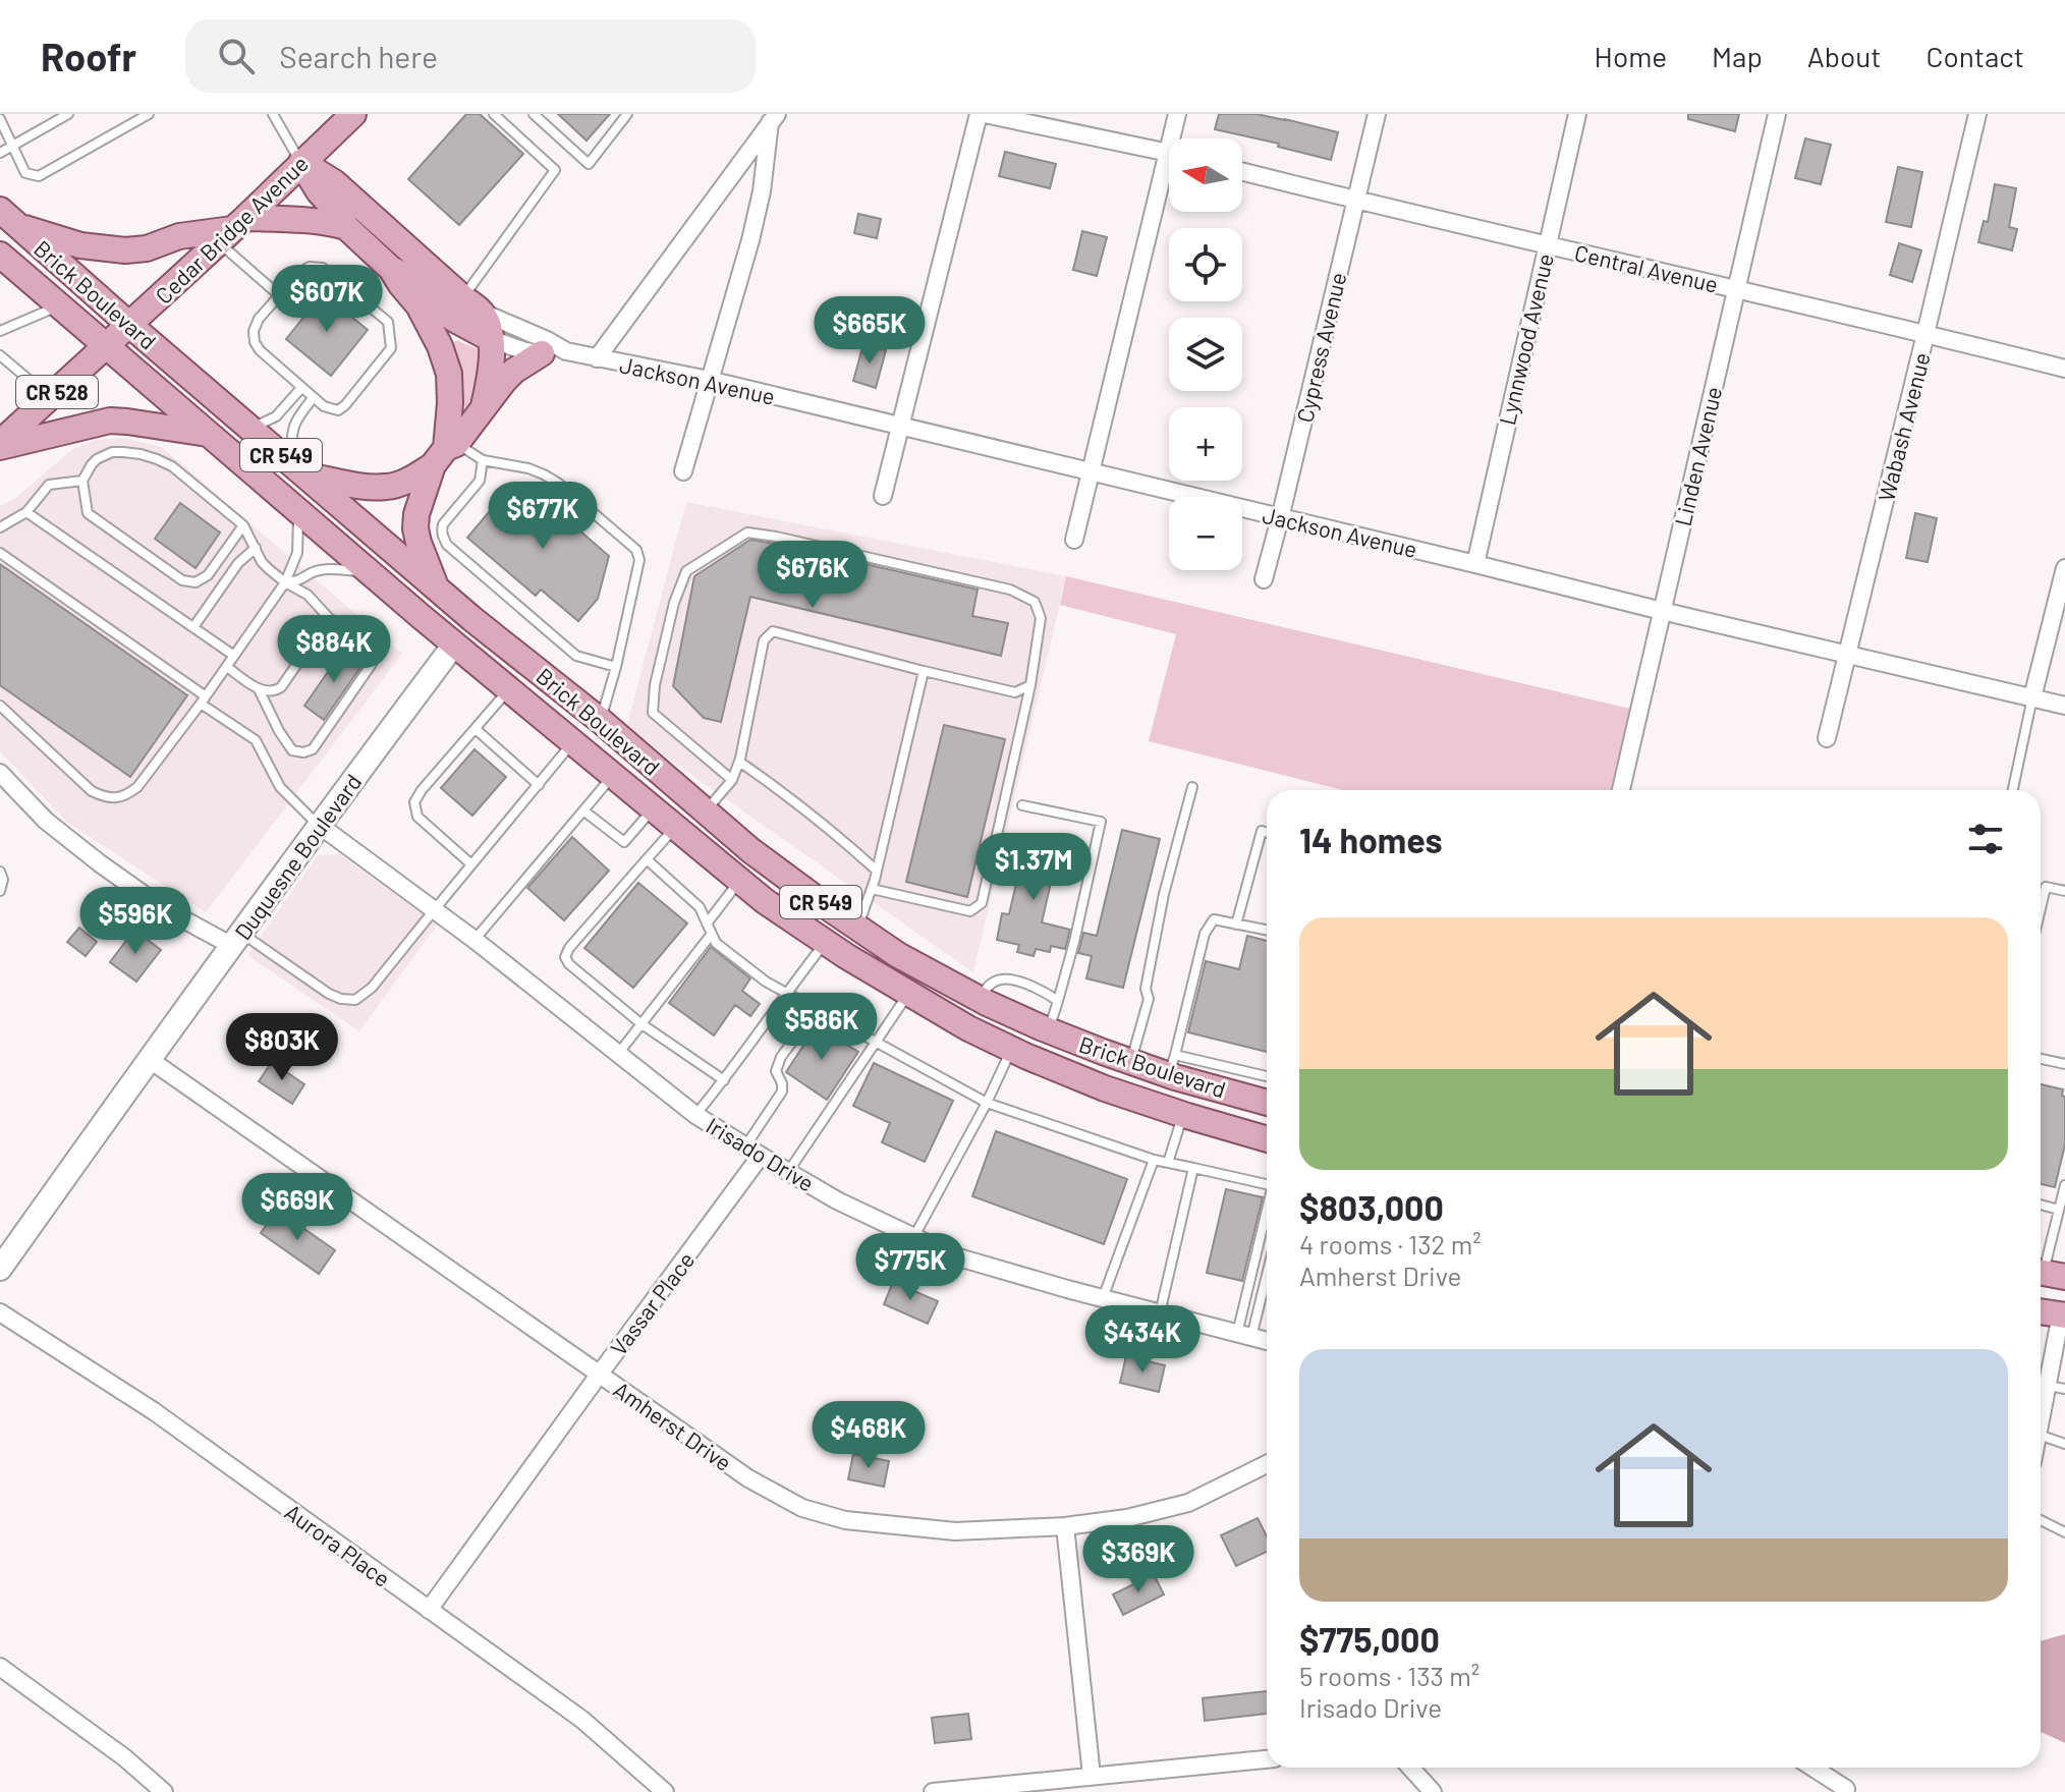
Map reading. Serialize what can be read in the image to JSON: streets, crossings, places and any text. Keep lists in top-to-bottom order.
{
  "streets": {
    "main road": [
      "Cedar Bridge Avenue",
      "Brick Boulevard",
      "Jackson Avenue",
      "CR 528",
      "CR 549"
    ],
    "street": [
      "Central Avenue",
      "Lynnwood Avenue",
      "Cypress Avenue",
      "Wabash Avenue",
      "Linden Avenue",
      "Duquesne Boulevard",
      "Irisado Drive",
      "Vassar Place",
      "Amherst Drive",
      "Aurora Place"
    ]
  },
  "crossings": [
    ["Cedar Bridge Avenue", "Brick Boulevard"],
    ["Cedar Bridge Avenue", "Jackson Avenue"],
    ["Central Avenue", "Lynnwood Avenue"],
    ["Central Avenue", "Cypress Avenue"],
    ["Central Avenue", "Wabash Avenue"],
    ["Central Avenue", "Linden Avenue"],
    ["Brick Boulevard", "Duquesne Boulevard"],
    ["Lynnwood Avenue", "Jackson Avenue"],
    ["Cypress Avenue", "Jackson Avenue"],
    ["Jackson Avenue", "Wabash Avenue"],
    ["Jackson Avenue", "Linden Avenue"],
    ["Duquesne Boulevard", "Irisado Drive"],
    ["Duquesne Boulevard", "Amherst Drive"],
    ["Irisado Drive", "Vassar Place"],
    ["Vassar Place", "Amherst Drive"],
    ["Vassar Place", "Aurora Place"]
  ],
  "north": "left",
  "page": {
    "header": "Roofr",
    "search": "Search here",
    "nav": [
      "Home",
      "Map",
      "About",
      "Contact"
    ],
    "map_buttons": ["+", "−"],
    "price": [
      "$607K",
      "$665K",
      "$677K",
      "$676K",
      "$884K",
      "$1.37M",
      "$596K",
      "$586K",
      "$803K",
      "$669K",
      "$775K",
      "$434K",
      "$468K",
      "$369K"
    ],
    "heading": "14 homes",
    "list": [
      {
        "name": "$803,000",
        "note": "4 rooms · 132 m² · Amherst Drive"
      },
      {
        "name": "$775,000",
        "note": "5 rooms · 133 m² · Irisado Drive"
      }
    ]
  }
}
